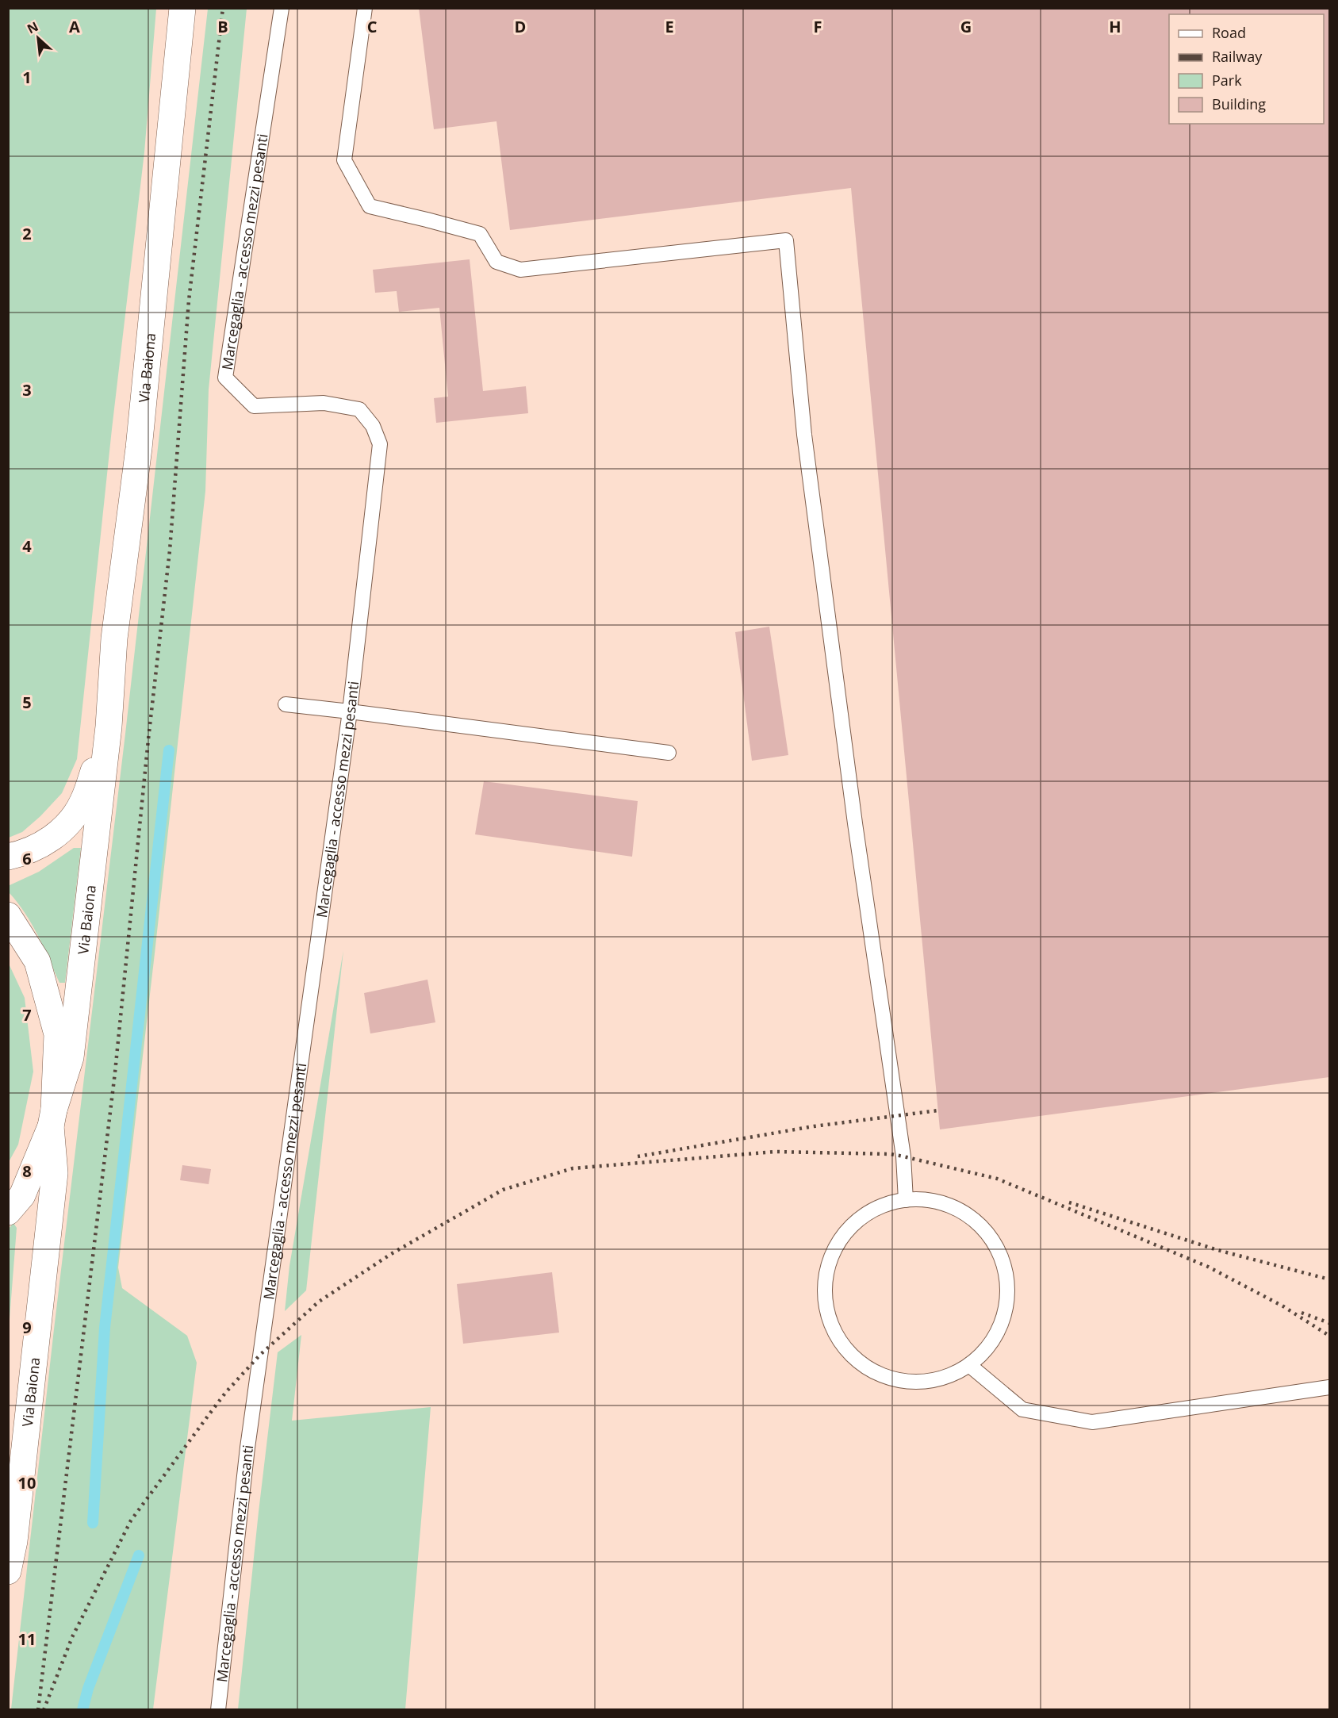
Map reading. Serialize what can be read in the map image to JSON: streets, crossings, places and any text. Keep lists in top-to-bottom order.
{
  "streets": {
    "main road": ["Via Baiona"],
    "lane": ["Marcegaglia - accesso mezzi pesanti"]
  },
  "legend": [
    "Road",
    "Railway",
    "Park",
    "Building"
  ],
  "north": "top left",
  "grid": {
    "columns": [
      "A",
      "B",
      "C",
      "D",
      "E",
      "F",
      "G",
      "H"
    ],
    "rows": [
      "1",
      "2",
      "3",
      "4",
      "5",
      "6",
      "7",
      "8",
      "9",
      "10",
      "11"
    ]
  }
}
